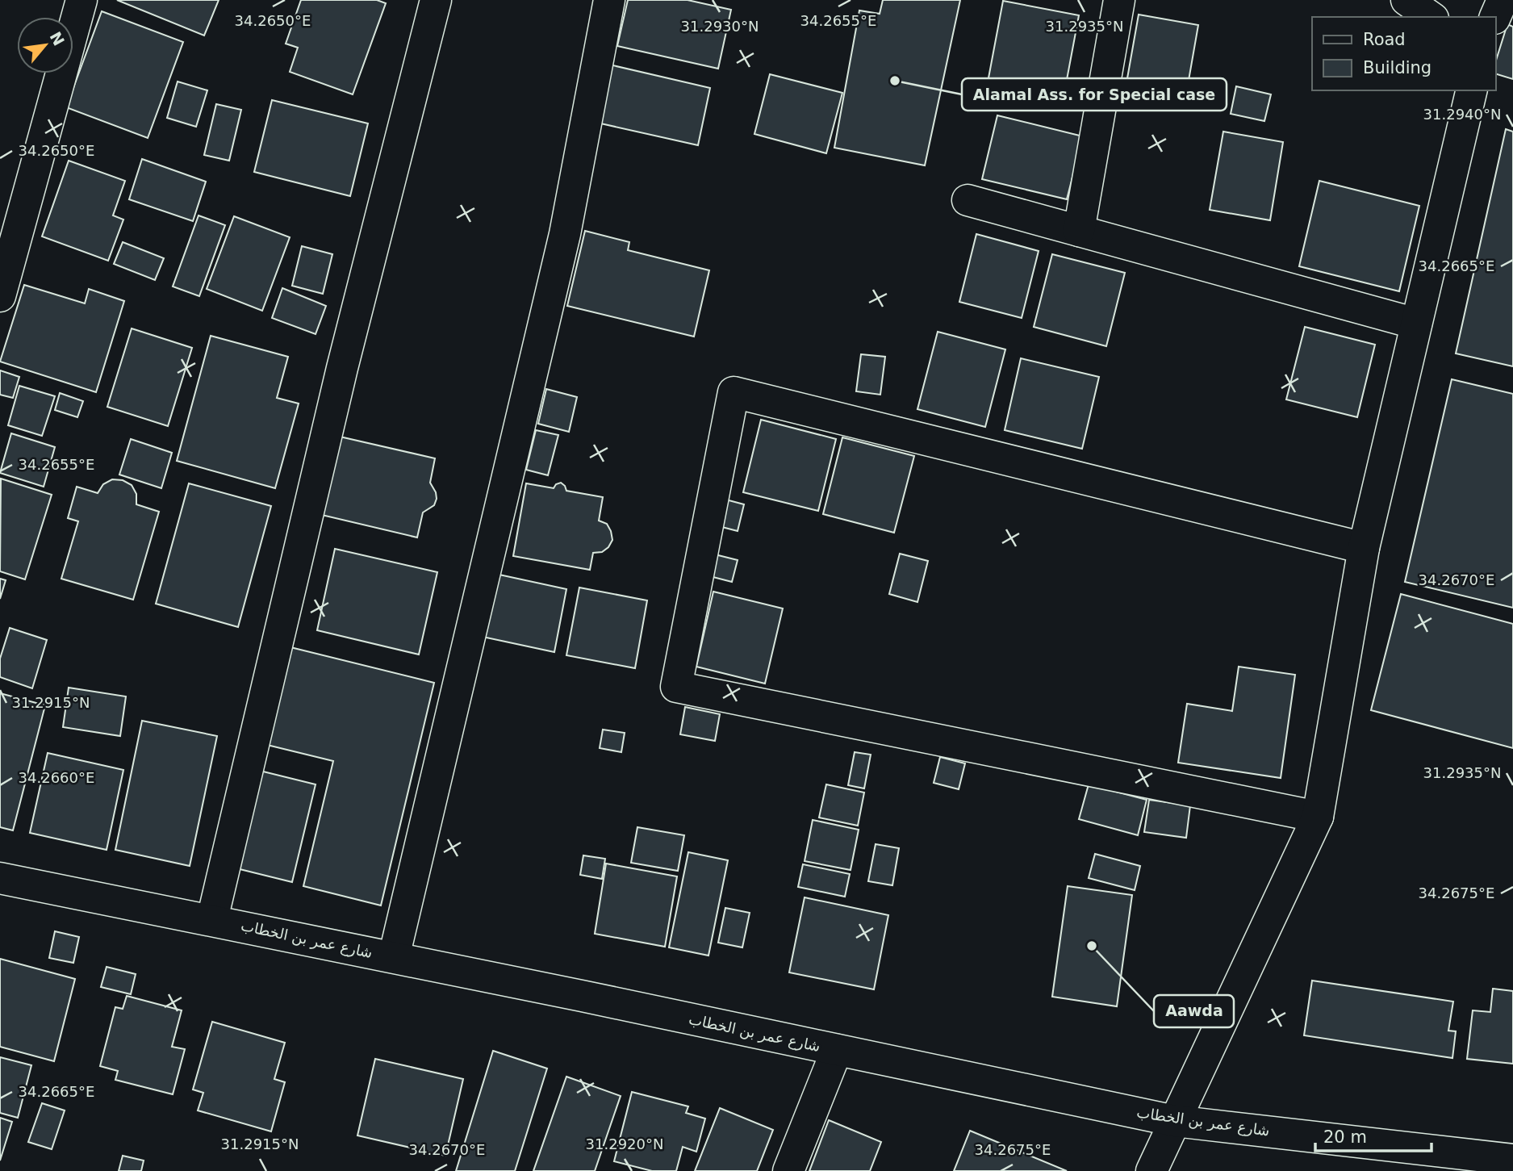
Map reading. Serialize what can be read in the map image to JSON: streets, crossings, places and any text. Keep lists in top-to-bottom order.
{
  "streets": {
    "street": ["شارع عمر بن الخطاب"]
  },
  "places": ["Alamal Ass. for Special case", "Aawda"],
  "legend": ["Road", "Building"],
  "scale_bar": "20 m",
  "north": "top right",
  "coordinates": [
    "34.2650°E",
    "34.2655°E",
    "31.2930°N",
    "31.2935°N",
    "31.2940°N",
    "34.2665°E",
    "34.2670°E",
    "31.2915°N",
    "34.2660°E",
    "34.2675°E",
    "31.2920°N"
  ]
}
